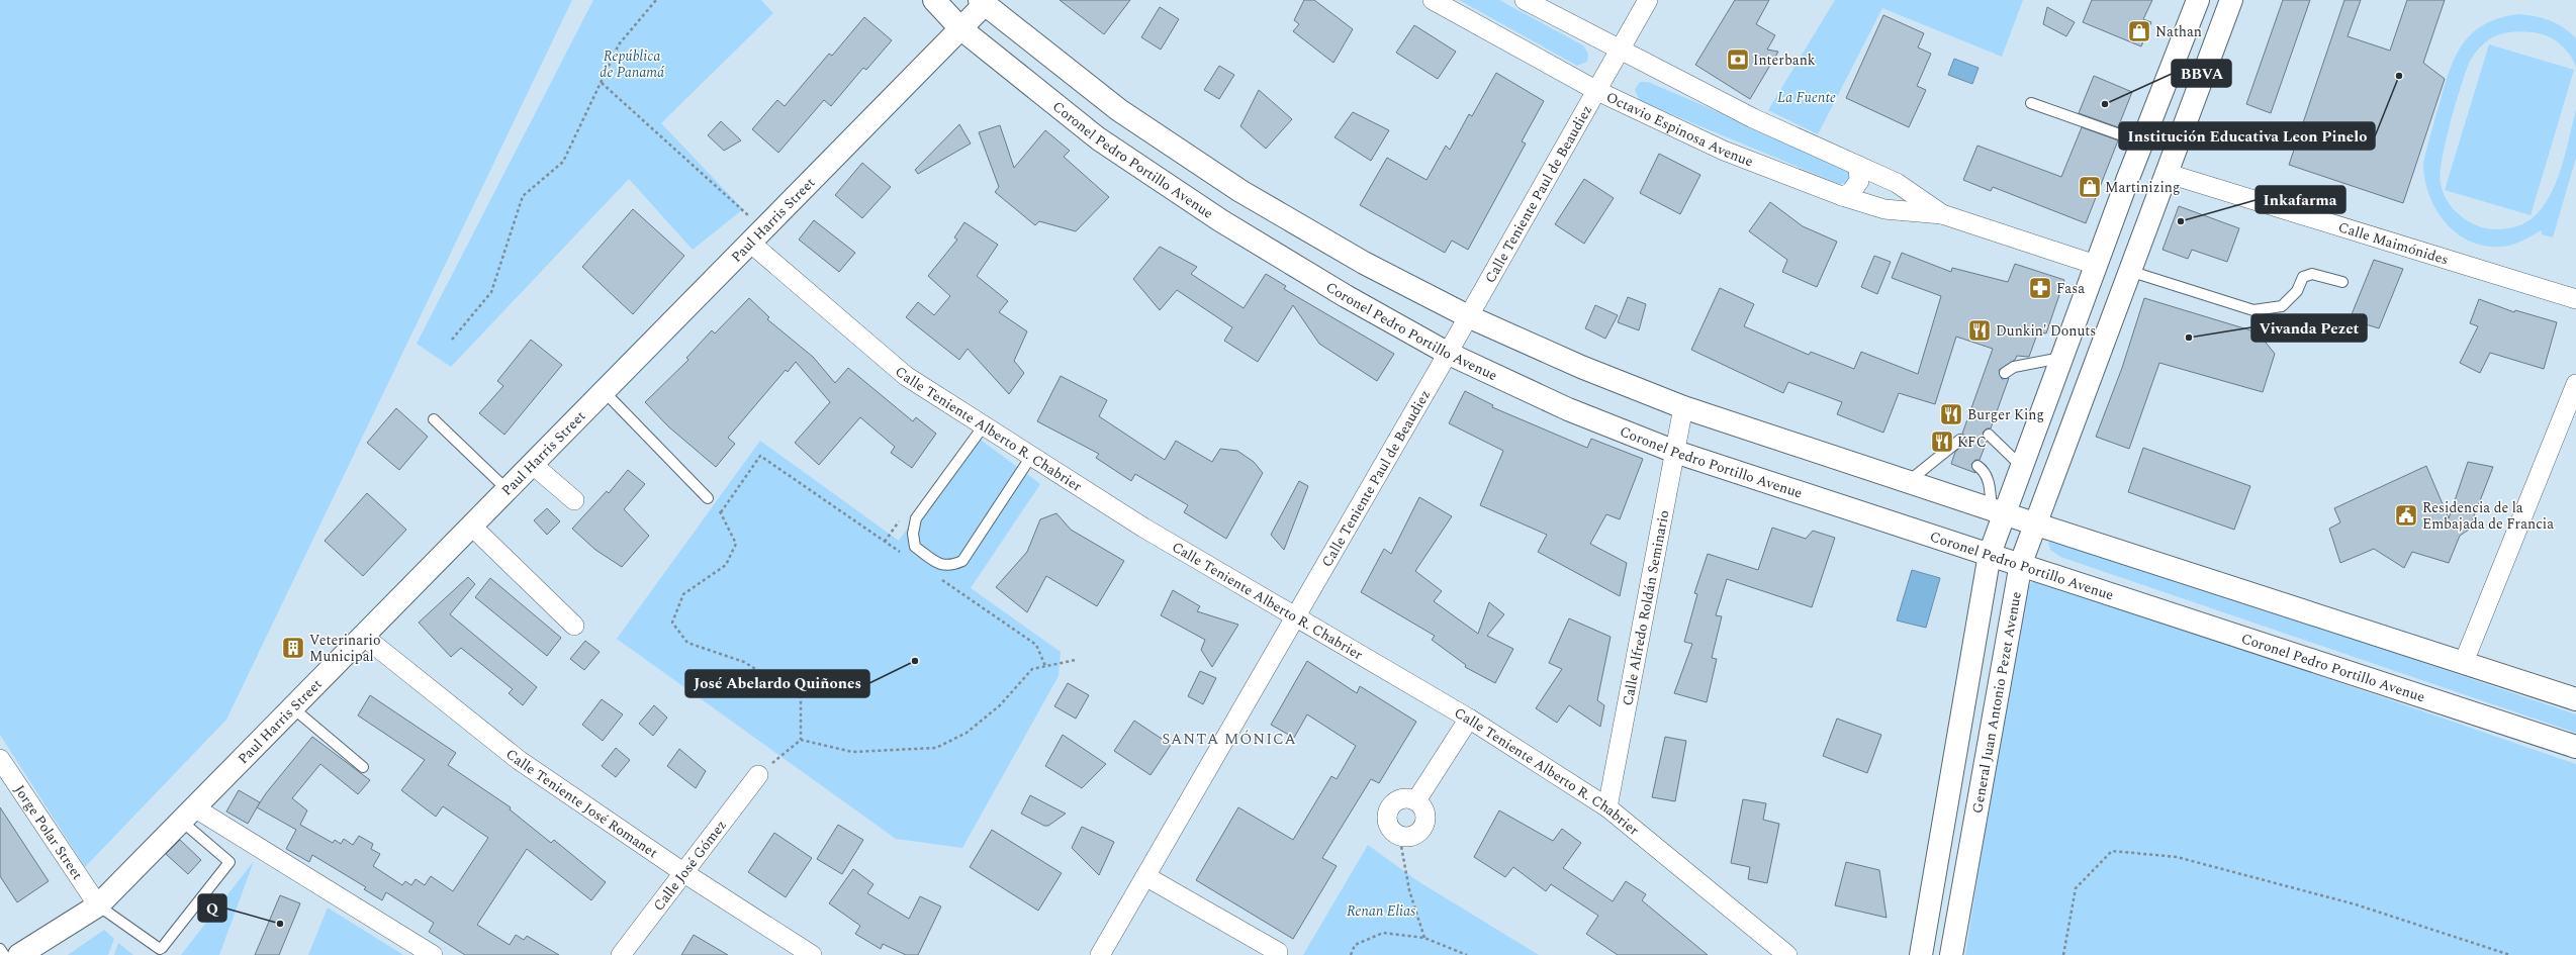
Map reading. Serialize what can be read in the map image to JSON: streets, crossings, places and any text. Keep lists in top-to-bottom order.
{
  "streets": {
    "main road": ["Coronel Pedro Portillo Avenue", "Paul Harris Street", "General Juan Antonio Pezet Avenue"],
    "street": [
      "Octavio Espinosa Avenue",
      "Calle Teniente Paul de Beaudiez",
      "Calle Maimónides",
      "Calle Teniente Alberto R. Chabrier",
      "Calle Alfredo Roldán Seminario",
      "Calle Teniente José Romanet",
      "Jorge Polar Street",
      "Calle José Gómez"
    ]
  },
  "crossings": [
    ["Octavio Espinosa Avenue", "Calle Teniente Paul de Beaudiez"],
    ["Coronel Pedro Portillo Avenue", "Calle Teniente Paul de Beaudiez"],
    ["Coronel Pedro Portillo Avenue", "Paul Harris Street"],
    ["Coronel Pedro Portillo Avenue", "Calle Alfredo Roldán Seminario"],
    ["Coronel Pedro Portillo Avenue", "General Juan Antonio Pezet Avenue"],
    ["Calle Teniente Paul de Beaudiez", "Calle Teniente Alberto R. Chabrier"],
    ["Paul Harris Street", "Calle Teniente Alberto R. Chabrier"],
    ["Paul Harris Street", "Calle Teniente José Romanet"],
    ["Paul Harris Street", "Jorge Polar Street"],
    ["Calle Maimónides", "General Juan Antonio Pezet Avenue"],
    ["Calle Teniente Alberto R. Chabrier", "Calle Alfredo Roldán Seminario"],
    ["Calle Teniente José Romanet", "Calle José Gómez"]
  ],
  "districts": ["SANTA MÓNICA"],
  "parks": ["República de Panamá", "La Fuente", "Renan Elias"],
  "places": {
    "shop": ["Nathan", "Martinizing"],
    "bank": ["Interbank"],
    "other": [
      "Institución Educativa Leon Pinelo",
      "BBVA",
      "Inkafarma",
      "Vivanda Pezet",
      "José Abelardo Quiñones",
      "Q"
    ],
    "pharmacy": ["Fasa"],
    "restaurant": ["Dunkin' Donuts", "Burger King", "KFC"],
    "public building": ["Residencia de la Embajada de Francia"],
    "building": ["Veterinario Municipal"]
  }
}
